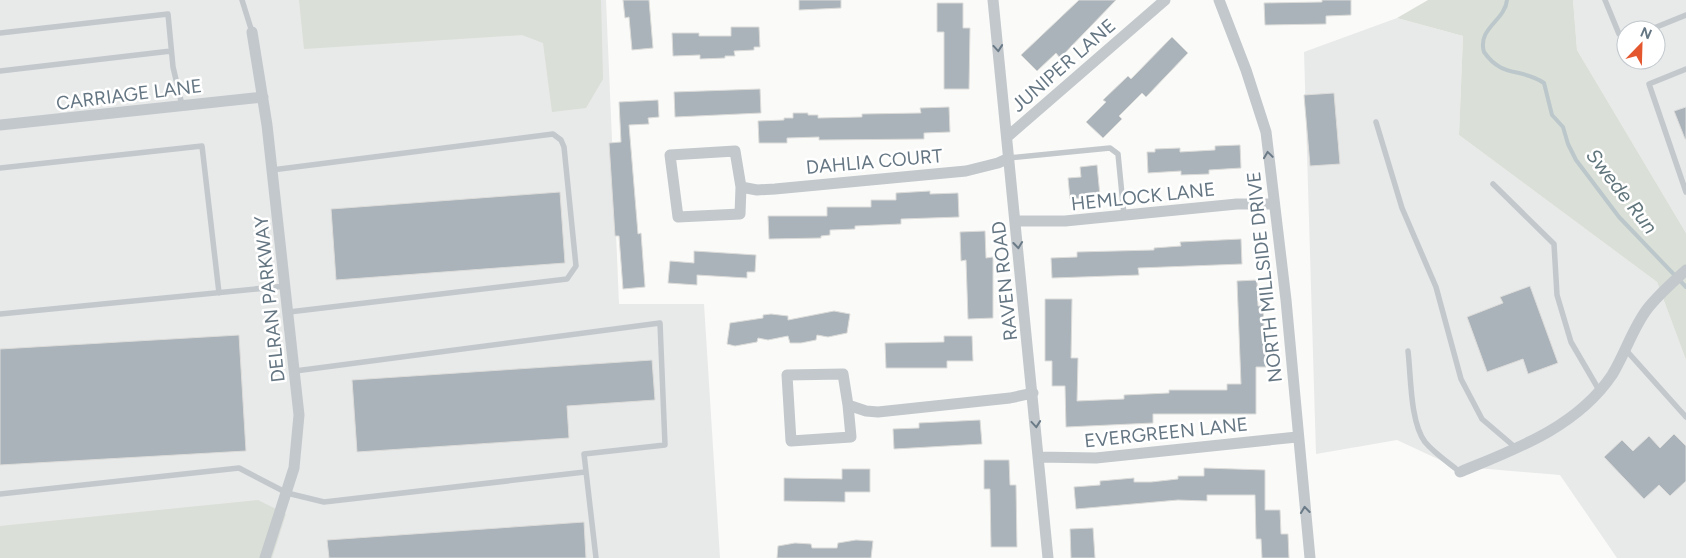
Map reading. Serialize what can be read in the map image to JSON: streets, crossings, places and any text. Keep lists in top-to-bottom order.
{
  "streets": {
    "street": [
      "JUNIPER LANE",
      "CARRIAGE LANE",
      "DAHLIA COURT",
      "HEMLOCK LANE",
      "NORTH MILLSIDE DRIVE",
      "RAVEN ROAD",
      "DELRAN PARKWAY",
      "EVERGREEN LANE"
    ]
  },
  "crossings": [
    ["JUNIPER LANE", "RAVEN ROAD"],
    ["CARRIAGE LANE", "DELRAN PARKWAY"],
    ["DAHLIA COURT", "RAVEN ROAD"],
    ["HEMLOCK LANE", "NORTH MILLSIDE DRIVE"],
    ["HEMLOCK LANE", "RAVEN ROAD"],
    ["NORTH MILLSIDE DRIVE", "EVERGREEN LANE"],
    ["RAVEN ROAD", "EVERGREEN LANE"]
  ],
  "one_way": ["NORTH MILLSIDE DRIVE", "RAVEN ROAD"],
  "water": ["Swede Run"],
  "north": "top right"
}
